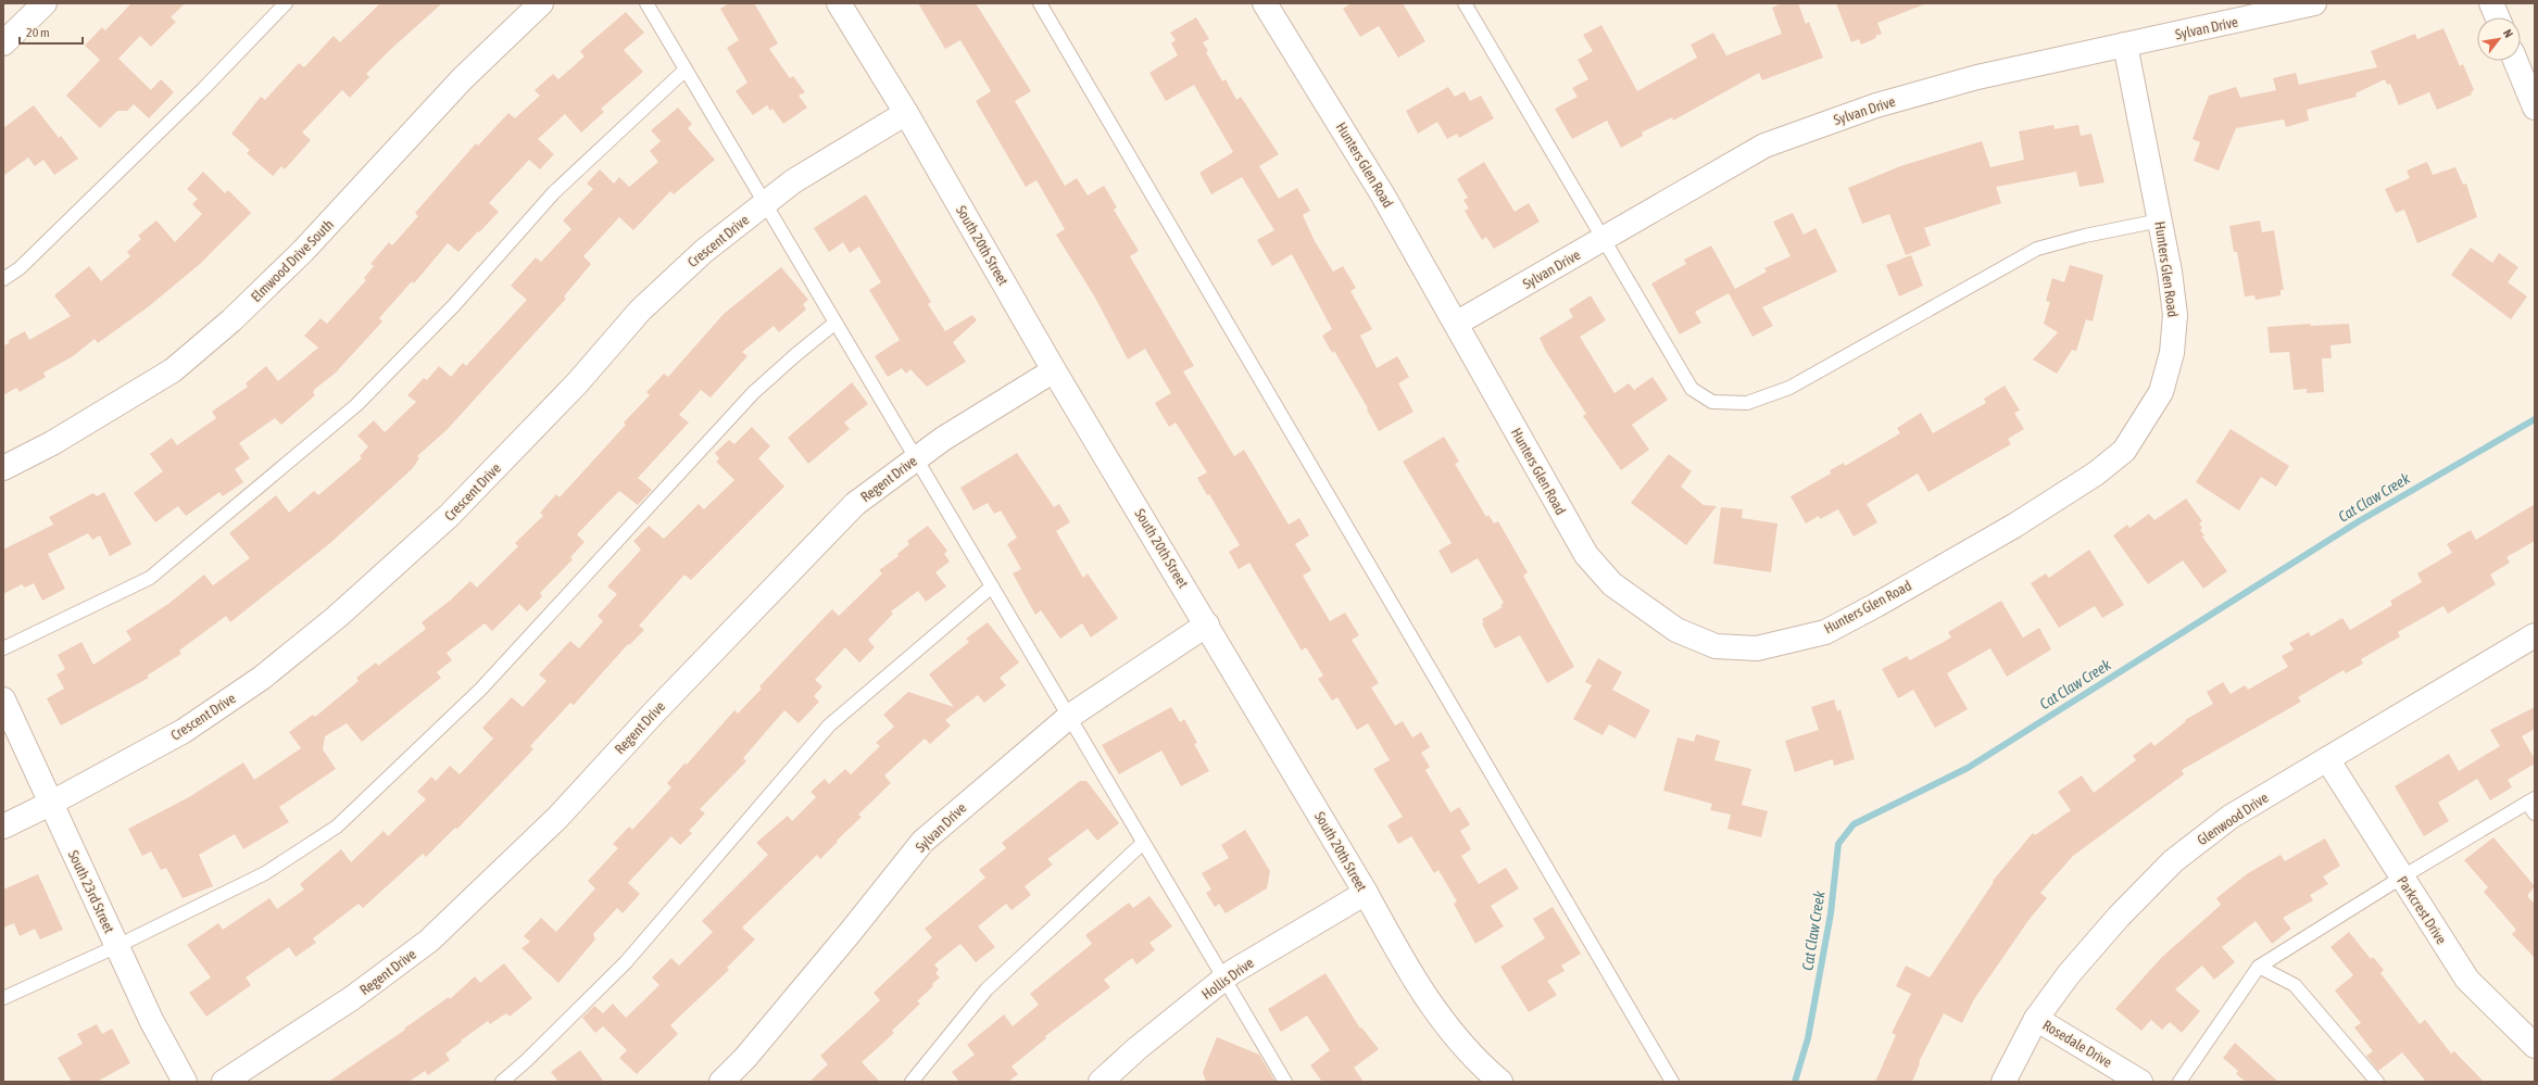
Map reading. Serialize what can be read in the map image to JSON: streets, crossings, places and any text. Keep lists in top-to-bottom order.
{
  "streets": {
    "street": [
      "Sylvan Drive",
      "Hunters Glen Road",
      "Crescent Drive",
      "South 20th Street",
      "Elmwood Drive South",
      "Regent Drive",
      "Glenwood Drive",
      "South 23rd Street",
      "Parkcrest Drive",
      "Hollis Drive",
      "Rosedale Drive"
    ]
  },
  "crossings": [
    ["Sylvan Drive", "Hunters Glen Road"],
    ["Sylvan Drive", "South 20th Street"],
    ["Crescent Drive", "South 20th Street"],
    ["Crescent Drive", "South 23rd Street"],
    ["South 20th Street", "Regent Drive"],
    ["South 20th Street", "Hollis Drive"],
    ["Glenwood Drive", "Parkcrest Drive"],
    ["Glenwood Drive", "Rosedale Drive"]
  ],
  "water": ["Cat Claw Creek"],
  "scale_bar": "20 m",
  "north": "top right"
}
